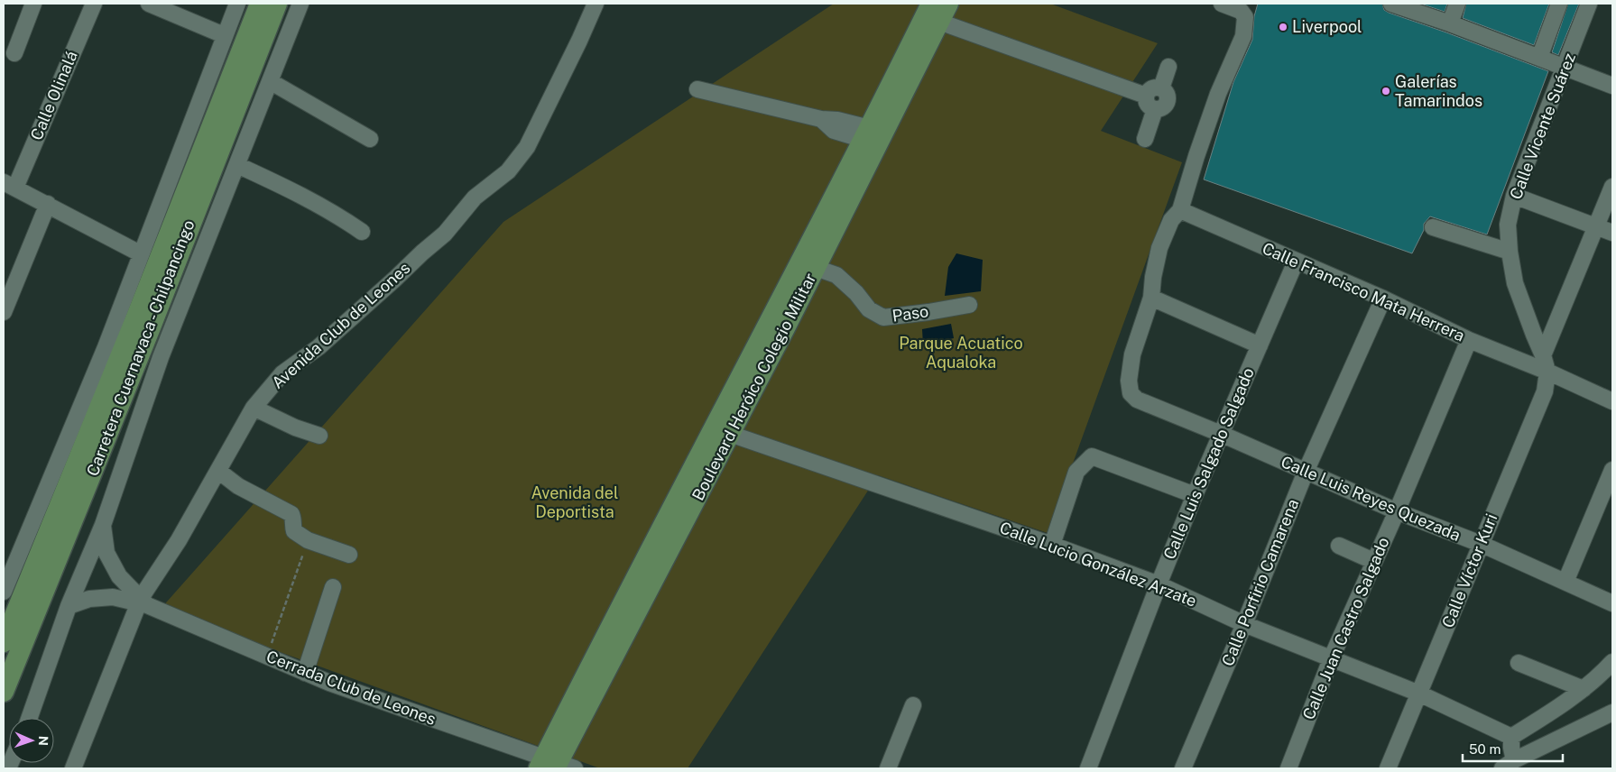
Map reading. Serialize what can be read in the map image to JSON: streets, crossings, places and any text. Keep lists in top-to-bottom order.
{
  "streets": {
    "main road": ["Carretera Cuernavaca - Chilpancingo", "Boulevard Heróico Colegio Militar"],
    "street": [
      "Calle Olinalá",
      "Calle Vicente Suárez",
      "Calle Francisco Mata Herrera",
      "Paso",
      "Avenida Club de Leones",
      "Calle Luis Salgado Salgado",
      "Calle Luis Reyes Quezada",
      "Calle Lucio González Arzate",
      "Calle Víctor Kuri",
      "Calle Porfirio Camarena",
      "Calle Juan Castro Salgado",
      "Cerrada Club de Leones"
    ]
  },
  "crossings": [
    ["Calle Vicente Suárez", "Calle Francisco Mata Herrera"],
    ["Calle Vicente Suárez", "Calle Víctor Kuri"],
    ["Calle Francisco Mata Herrera", "Calle Luis Salgado Salgado"],
    ["Calle Francisco Mata Herrera", "Calle Víctor Kuri"],
    ["Calle Francisco Mata Herrera", "Calle Porfirio Camarena"],
    ["Calle Francisco Mata Herrera", "Calle Juan Castro Salgado"],
    ["Paso", "Boulevard Heróico Colegio Militar"],
    ["Avenida Club de Leones", "Cerrada Club de Leones"],
    ["Boulevard Heróico Colegio Militar", "Calle Lucio González Arzate"],
    ["Boulevard Heróico Colegio Militar", "Cerrada Club de Leones"],
    ["Calle Luis Salgado Salgado", "Calle Luis Reyes Quezada"],
    ["Calle Luis Salgado Salgado", "Calle Lucio González Arzate"],
    ["Calle Luis Reyes Quezada", "Calle Víctor Kuri"],
    ["Calle Luis Reyes Quezada", "Calle Porfirio Camarena"],
    ["Calle Luis Reyes Quezada", "Calle Juan Castro Salgado"],
    ["Calle Lucio González Arzate", "Calle Víctor Kuri"],
    ["Calle Lucio González Arzate", "Calle Porfirio Camarena"],
    ["Calle Lucio González Arzate", "Calle Juan Castro Salgado"]
  ],
  "parks": ["Parque Acuatico Aqualoka", "Avenida del Deportista"],
  "places": ["Liverpool", "Galerías Tamarindos"],
  "scale_bar": "50 m",
  "north": "right"
}
